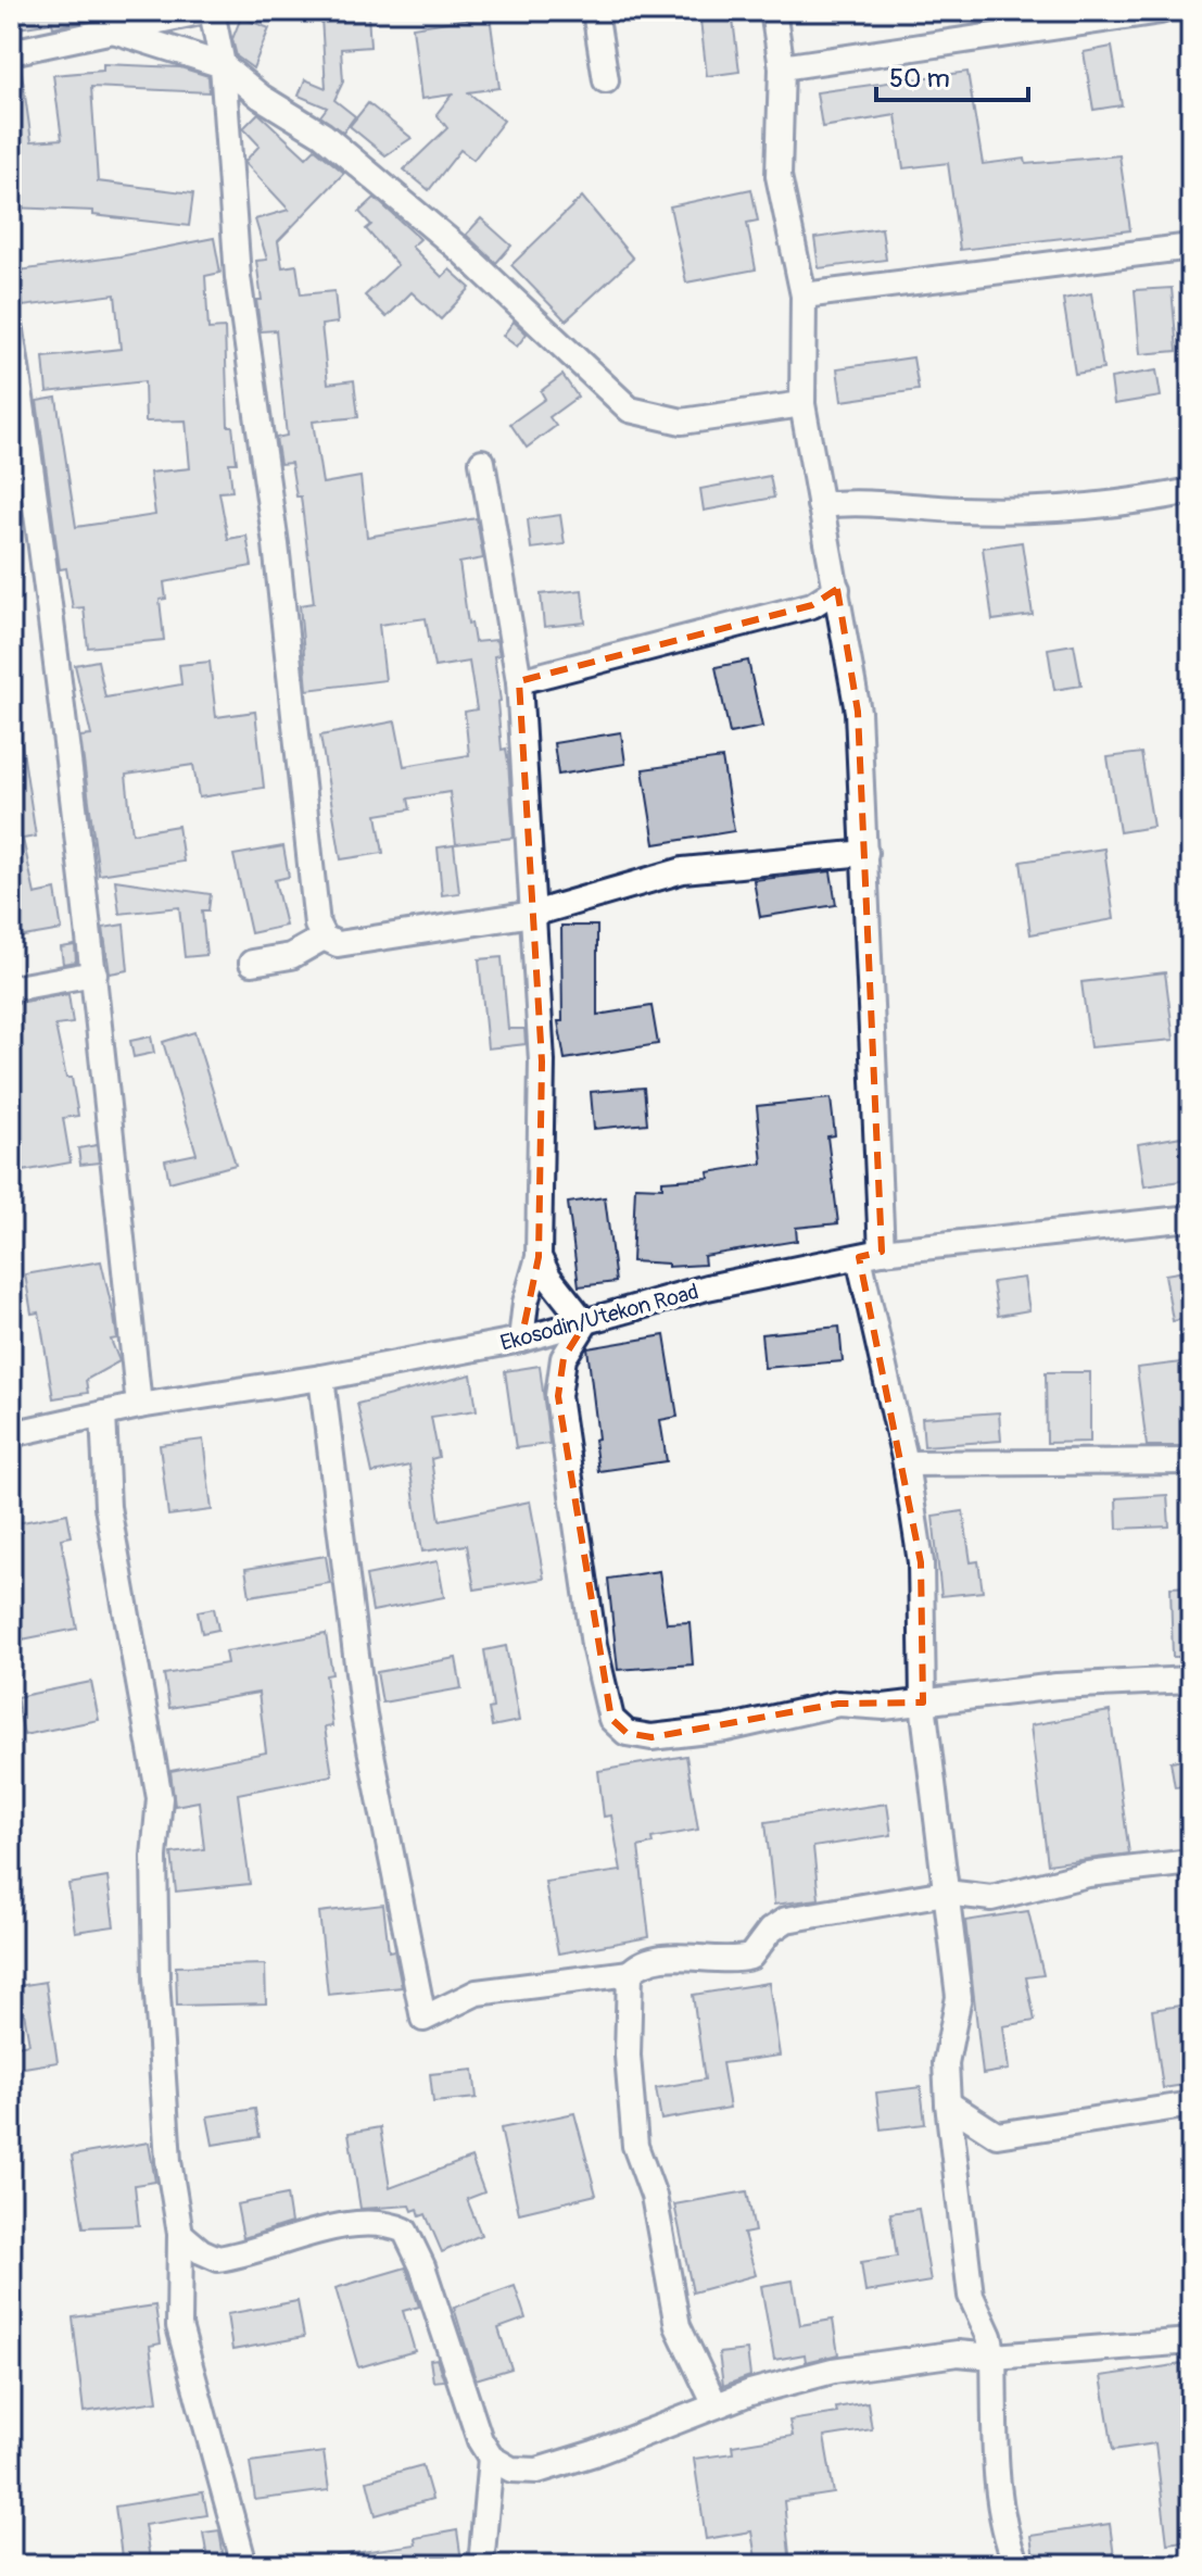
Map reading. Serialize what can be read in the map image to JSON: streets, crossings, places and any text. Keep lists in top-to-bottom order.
{
  "streets": {
    "street": ["Ekosodin/Utekon Road"]
  },
  "scale_bar": "50 m"
}
